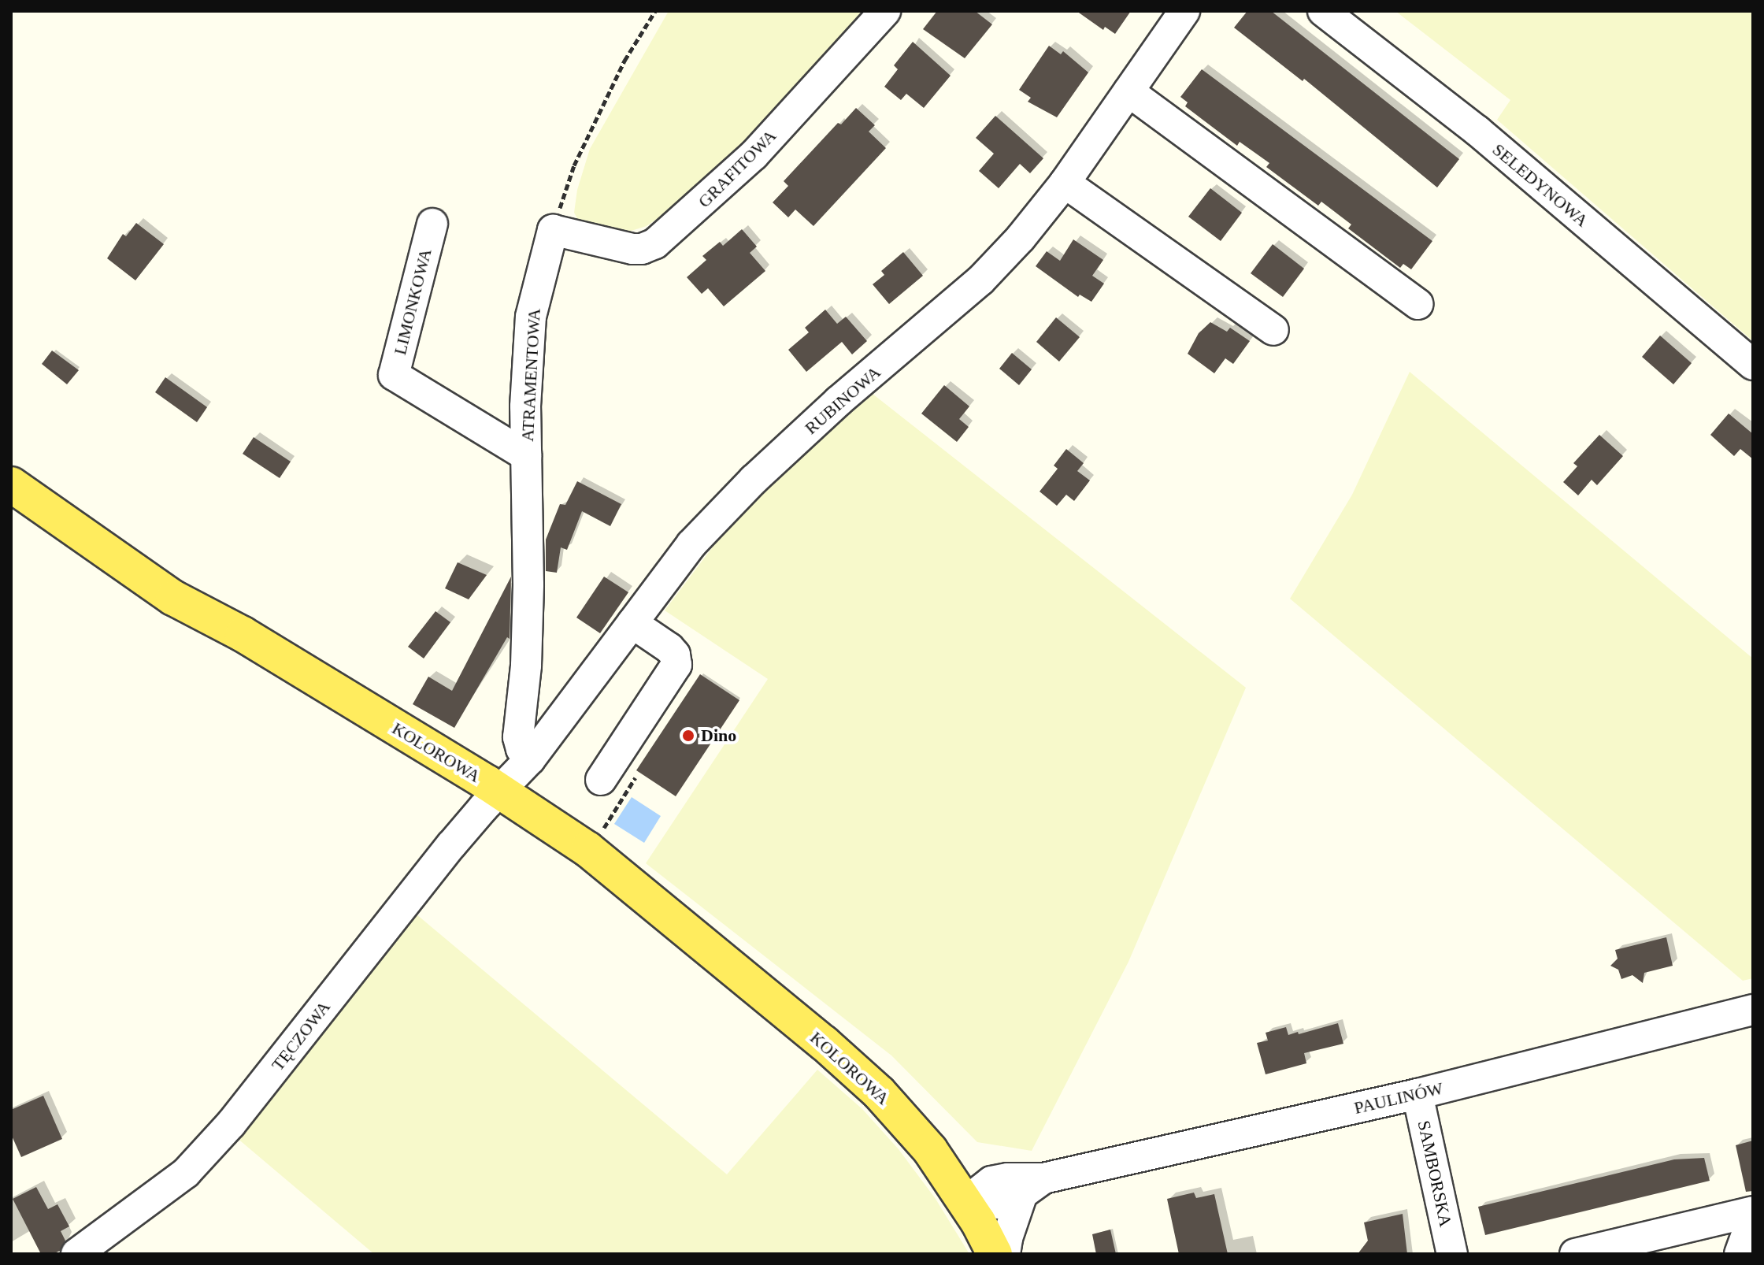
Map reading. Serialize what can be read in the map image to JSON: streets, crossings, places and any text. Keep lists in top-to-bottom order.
{
  "streets": {
    "main road": ["KOLOROWA"],
    "street": [
      "GRAFITOWA",
      "SELEDYNOWA",
      "LIMONKOWA",
      "ATRAMENTOWA",
      "RUBINOWA",
      "TĘCZOWA",
      "PAULINÓW",
      "SAMBORSKA"
    ]
  },
  "crossings": [
    ["GRAFITOWA", "ATRAMENTOWA"],
    ["LIMONKOWA", "ATRAMENTOWA"],
    ["ATRAMENTOWA", "RUBINOWA"],
    ["RUBINOWA", "KOLOROWA"],
    ["RUBINOWA", "TĘCZOWA"],
    ["KOLOROWA", "TĘCZOWA"],
    ["KOLOROWA", "PAULINÓW"],
    ["PAULINÓW", "SAMBORSKA"]
  ],
  "places": ["Dino"]
}
